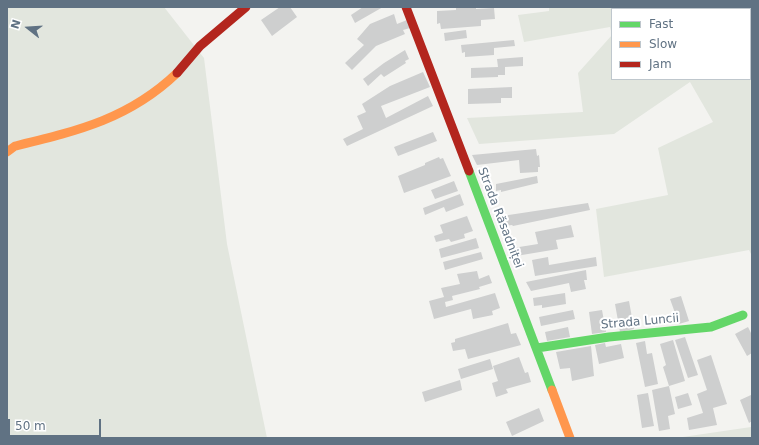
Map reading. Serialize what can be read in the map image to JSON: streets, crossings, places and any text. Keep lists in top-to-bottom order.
{
  "streets": {
    "street": ["Strada Răsadniței", "Strada Luncii"]
  },
  "crossings": [
    ["Strada Răsadniței", "Strada Luncii"]
  ],
  "legend": ["Fast", "Slow", "Jam"],
  "scale_bar": "50 m",
  "north": "left"
}
